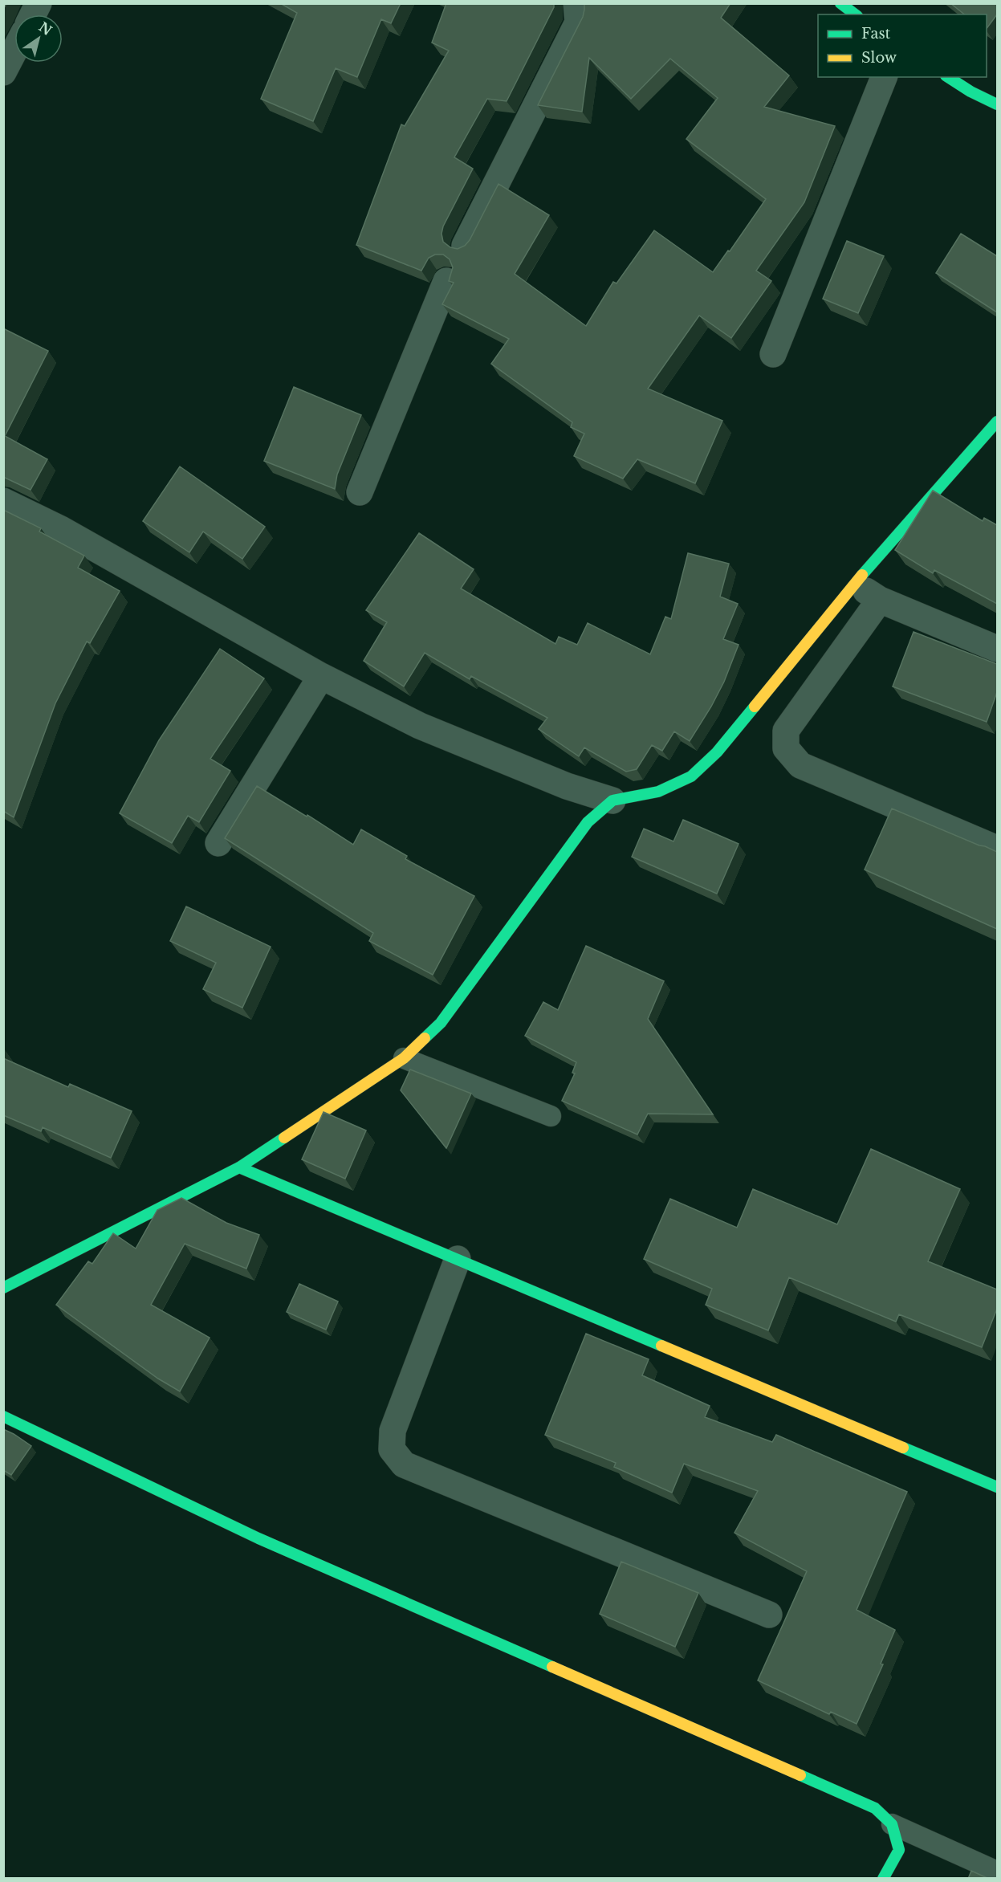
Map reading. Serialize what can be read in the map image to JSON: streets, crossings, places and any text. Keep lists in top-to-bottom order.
{
  "legend": ["Fast", "Slow"],
  "north": "top right"
}
